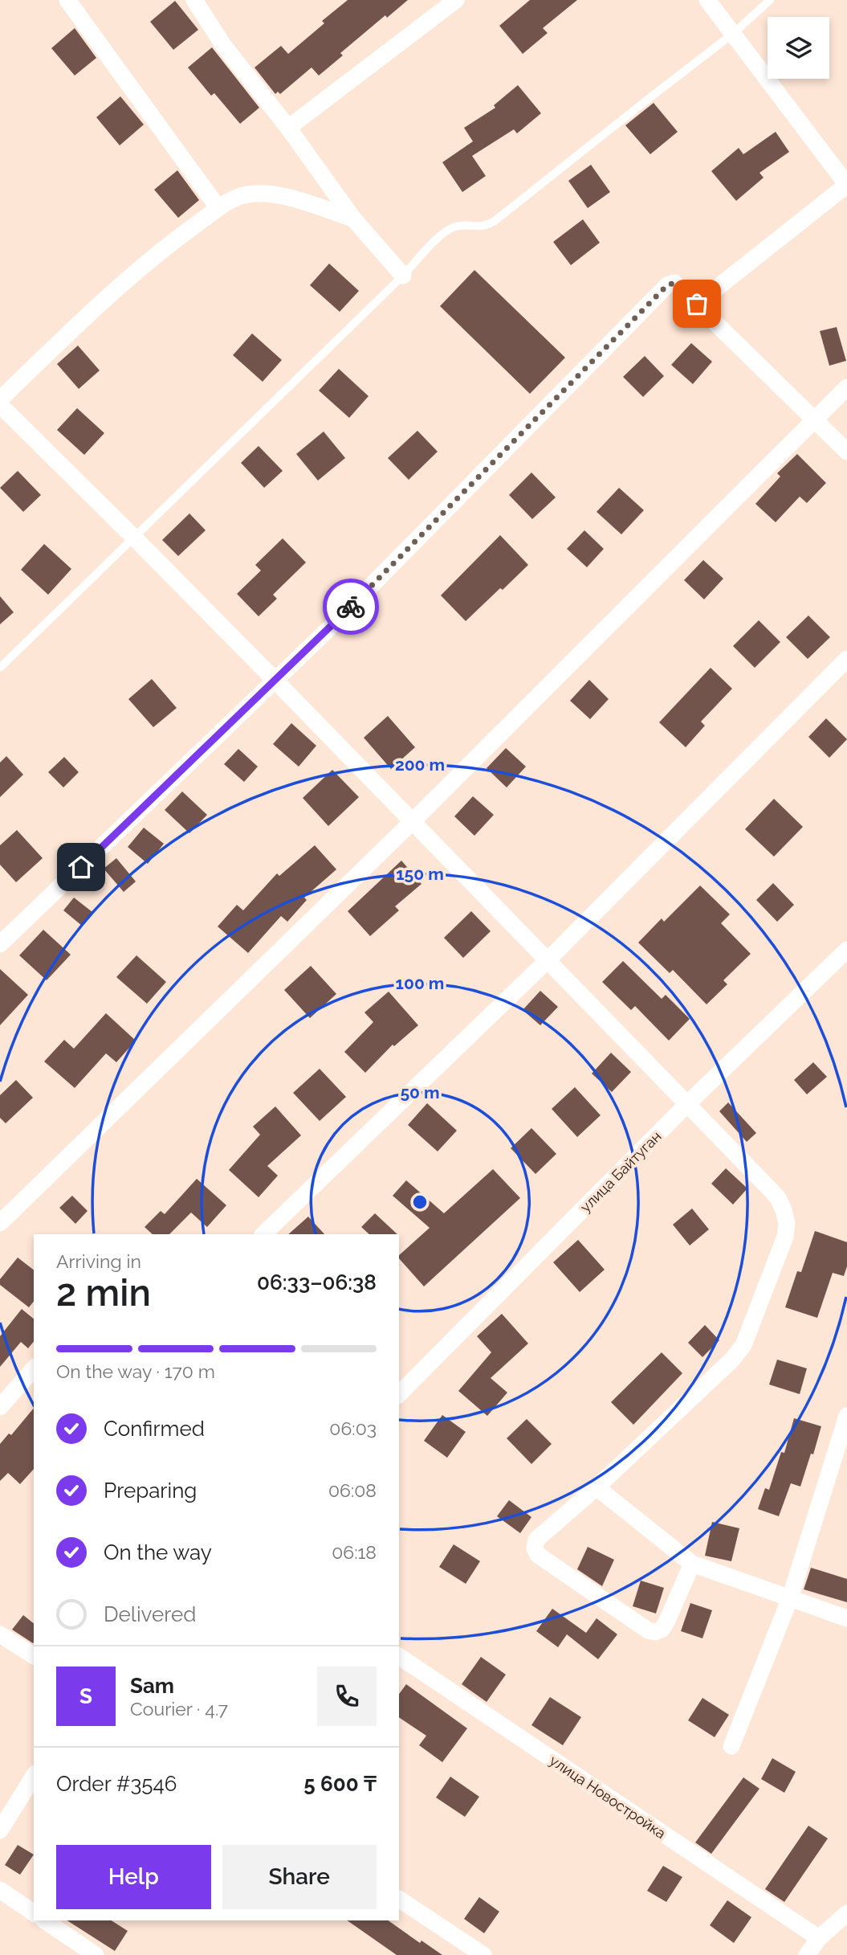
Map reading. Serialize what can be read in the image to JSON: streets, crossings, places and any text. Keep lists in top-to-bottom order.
{
  "streets": {
    "street": ["улица Байтуган", "улица Новостройка"]
  },
  "page": {
    "heading": ["2 min", "Arriving in", "06:33–06:38"],
    "panel": [
      "Sam",
      "Courier · 4.7",
      "Order #3546",
      "5 600 ₸"
    ],
    "bar": "On the way · 170 m",
    "list": [
      ["Confirmed", "06:03"],
      ["Preparing", "06:08"],
      ["On the way", "06:18"],
      "Delivered"
    ],
    "round": "S",
    "buttons": ["Help", "Share"]
  },
  "rings": [
    "200 m",
    "150 m",
    "100 m",
    "50 m"
  ]
}
